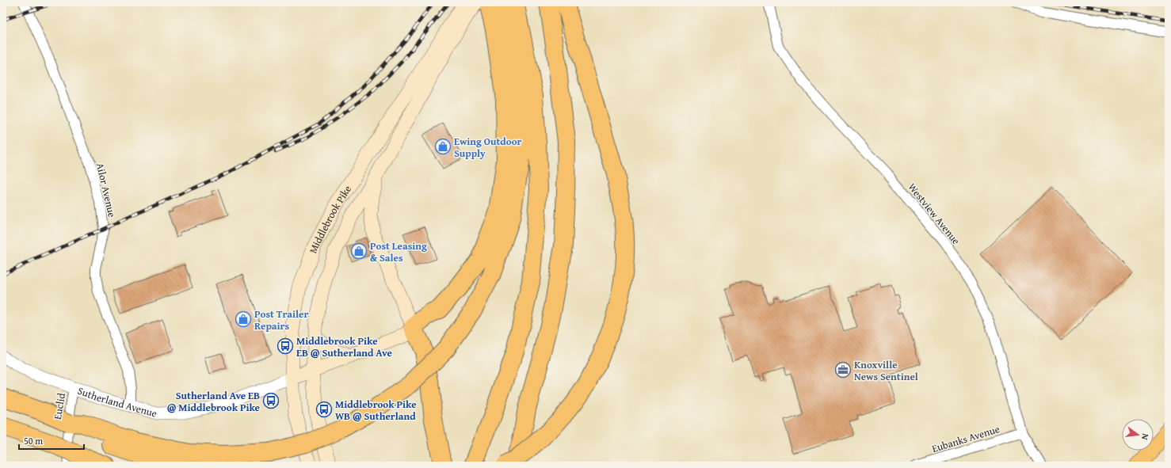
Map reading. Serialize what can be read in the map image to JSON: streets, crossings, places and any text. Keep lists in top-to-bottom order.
{
  "streets": {
    "main road": ["Middlebrook Pike", "Sutherland Avenue"],
    "street": [
      "Ailor Avenue",
      "Westview Avenue",
      "Euclid",
      "Eubanks Avenue"
    ]
  },
  "crossings": [
    ["Ailor Avenue", "Sutherland Avenue"],
    ["Westview Avenue", "Eubanks Avenue"],
    ["Middlebrook Pike", "Sutherland Avenue"],
    ["Sutherland Avenue", "Euclid"]
  ],
  "places": {
    "shop": ["Ewing Outdoor Supply", "Post Leasing & Sales", "Post Trailer Repairs"],
    "bus stop": ["Middlebrook Pike EB @ Sutherland Ave", "Sutherland Ave EB @ Middlebrook Pike", "Middlebrook Pike WB @ Sutherland"],
    "office": ["Knoxville News Sentinel"]
  },
  "scale_bar": "50 m",
  "north": "right"
}
